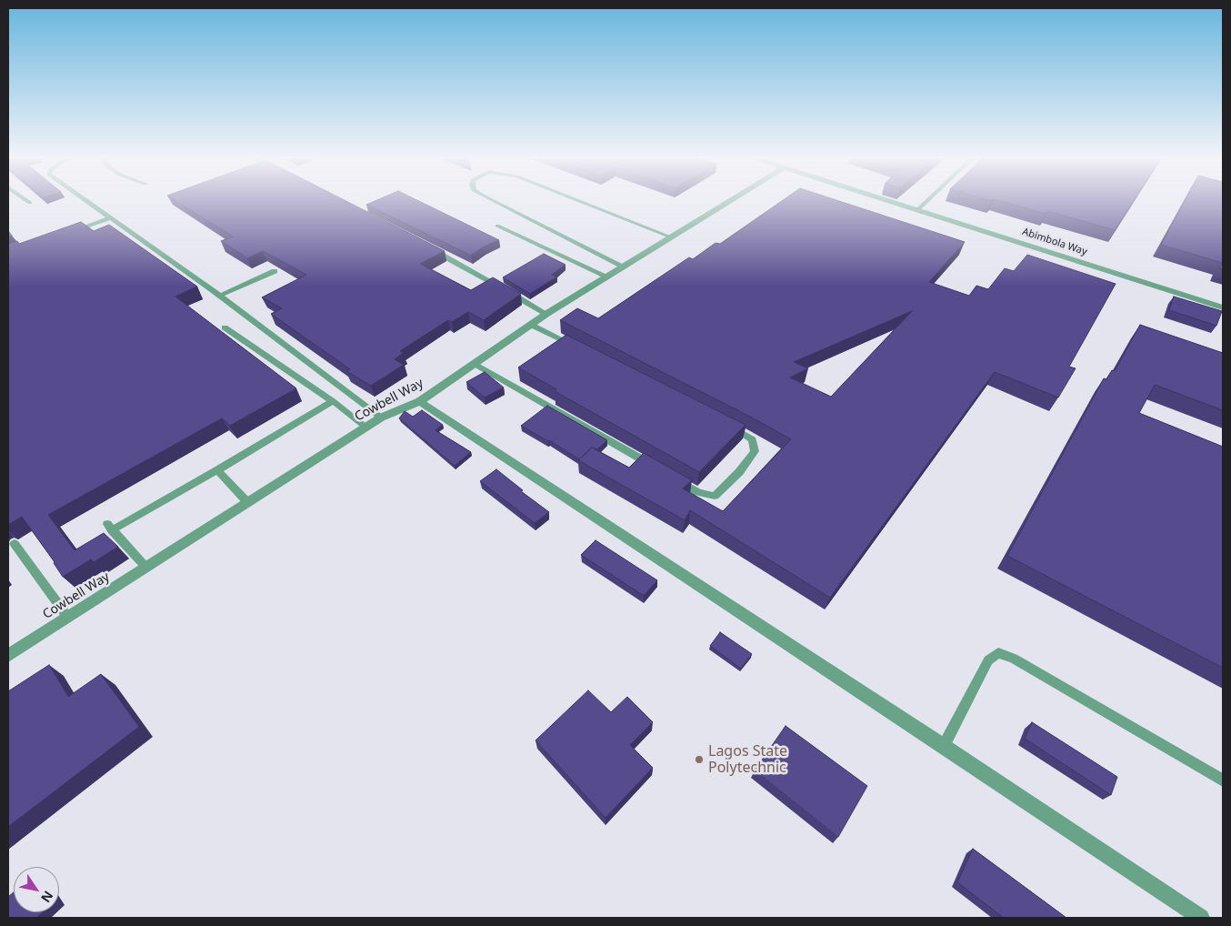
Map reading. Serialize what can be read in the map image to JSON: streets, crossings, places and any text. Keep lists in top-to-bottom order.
{
  "streets": {
    "street": ["Abimbola Way", "Cowbell Way"]
  },
  "places": ["Lagos State Polytechnic"],
  "north": "bottom right"
}
